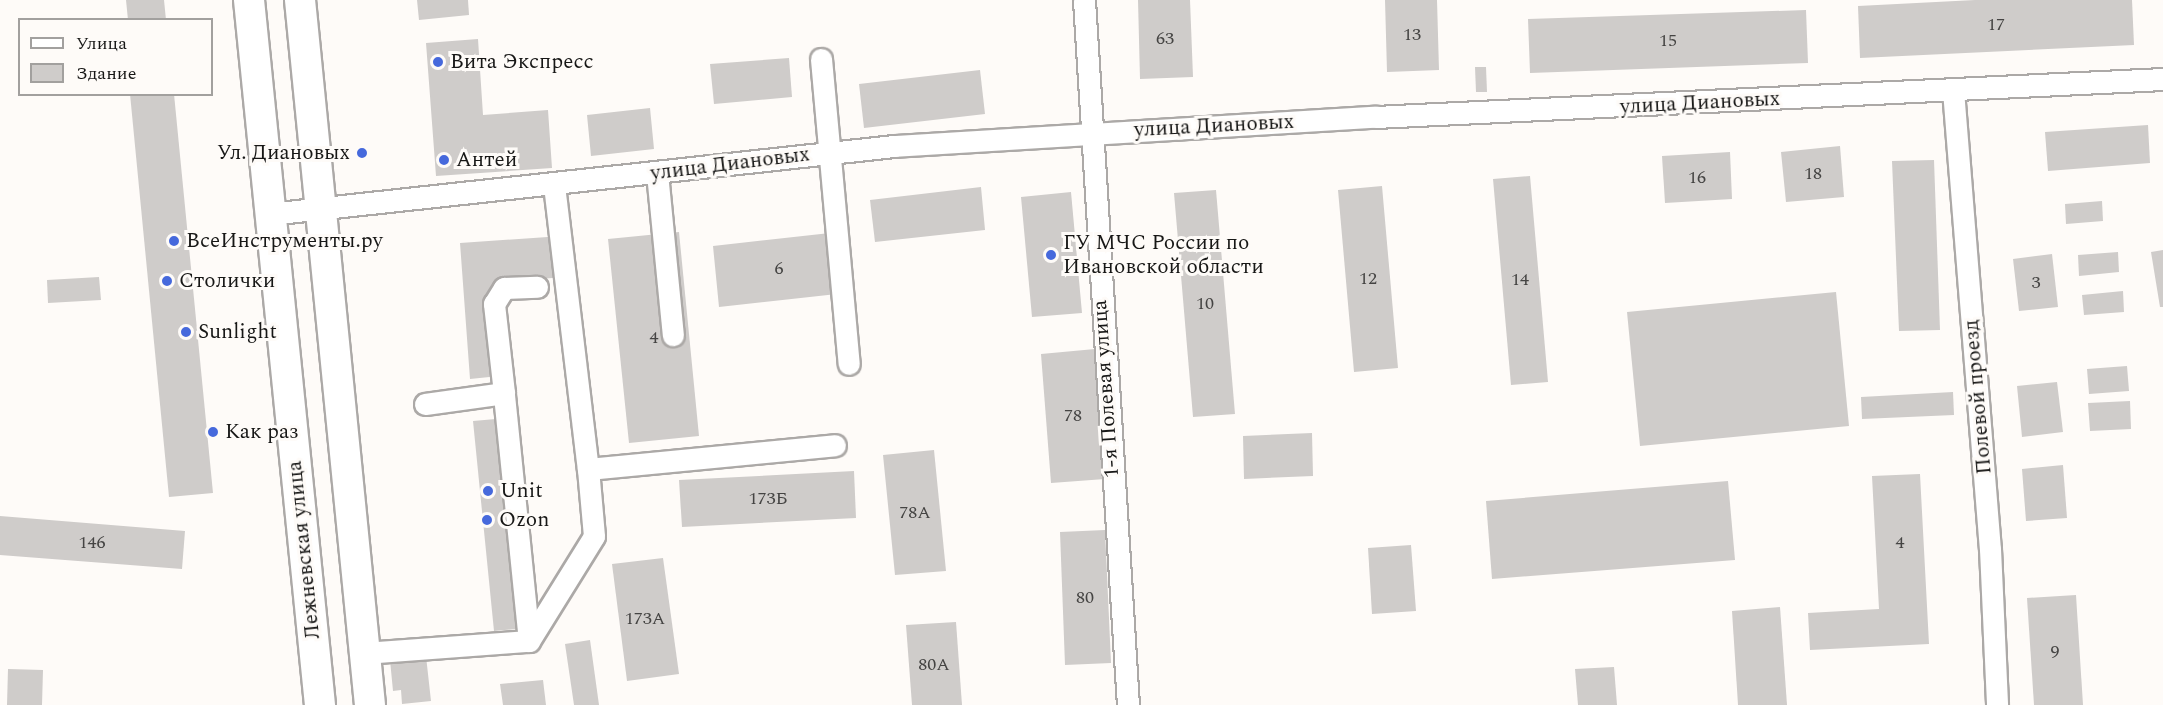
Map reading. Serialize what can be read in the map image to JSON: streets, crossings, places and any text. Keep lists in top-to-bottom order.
{
  "streets": {
    "highway": ["Лежневская улица"],
    "street": ["улица Диановых", "1-я Полевая улица", "Полевой проезд"]
  },
  "crossings": [
    ["улица Диановых", "1-я Полевая улица"],
    ["улица Диановых", "Полевой проезд"],
    ["улица Диановых", "Лежневская улица"]
  ],
  "places": [
    "Вита Экспресс",
    "Ул. Диановых",
    "Антей",
    "ВсеИнструменты.ру",
    "ГУ МЧС России по Ивановской области",
    "Столички",
    "Sunlight",
    "Как раз",
    "Unit",
    "Ozon"
  ],
  "house_numbers": [
    "17",
    "13",
    "63",
    "15",
    "18",
    "16",
    "6",
    "12",
    "14",
    "3",
    "10",
    "4",
    "78",
    "173Б",
    "78А",
    "146",
    "4",
    "80",
    "173А",
    "9",
    "80А"
  ],
  "legend": ["Улица", "Здание"]
}
